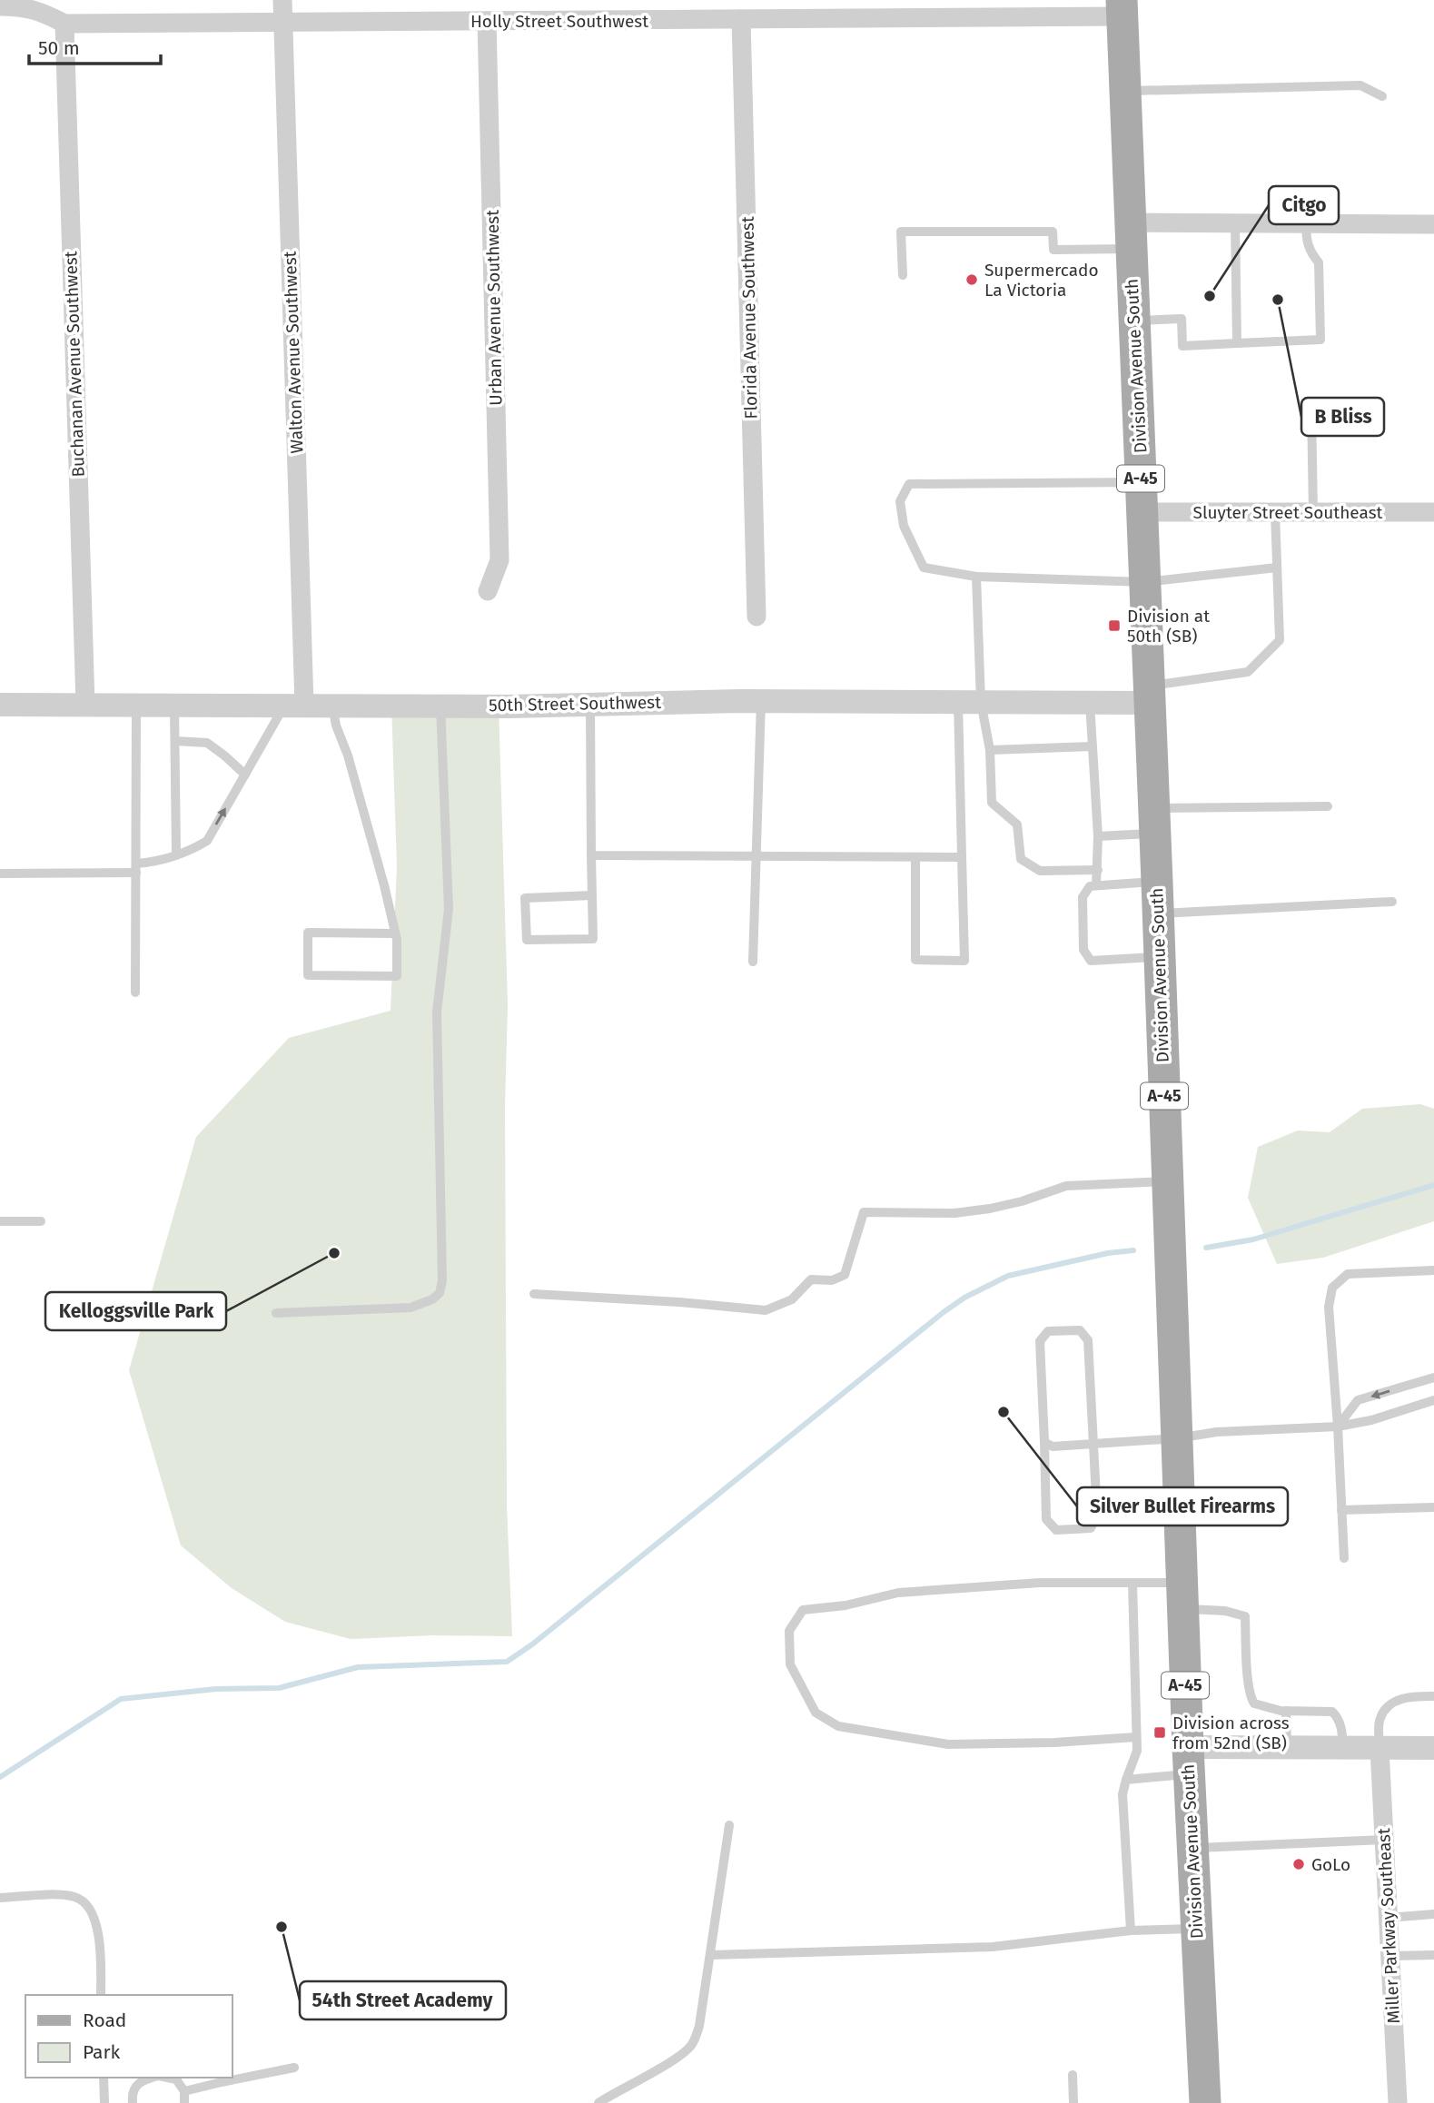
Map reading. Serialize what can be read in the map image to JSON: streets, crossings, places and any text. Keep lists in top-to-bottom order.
{
  "streets": {
    "main road": ["Division Avenue South", "A-45"],
    "street": [
      "Holly Street Southwest",
      "Urban Avenue Southwest",
      "Florida Avenue Southwest",
      "Walton Avenue Southwest",
      "Buchanan Avenue Southwest",
      "Sluyter Street Southeast",
      "50th Street Southwest",
      "Miller Parkway Southeast"
    ]
  },
  "crossings": [
    ["Holly Street Southwest", "Urban Avenue Southwest"],
    ["Holly Street Southwest", "Florida Avenue Southwest"],
    ["Holly Street Southwest", "Walton Avenue Southwest"],
    ["Holly Street Southwest", "Buchanan Avenue Southwest"],
    ["Holly Street Southwest", "Division Avenue South"],
    ["Walton Avenue Southwest", "50th Street Southwest"],
    ["Buchanan Avenue Southwest", "50th Street Southwest"],
    ["Division Avenue South", "Sluyter Street Southeast"],
    ["Division Avenue South", "50th Street Southwest"]
  ],
  "places": {
    "other": [
      "Supermercado La Victoria",
      "Citgo",
      "B Bliss",
      "Kelloggsville Park",
      "Silver Bullet Firearms",
      "GoLo",
      "54th Street Academy"
    ],
    "transit": ["Division at 50th (SB)", "Division across from 52nd (SB)"]
  },
  "legend": ["Road", "Park"],
  "scale_bar": "50 m"
}
